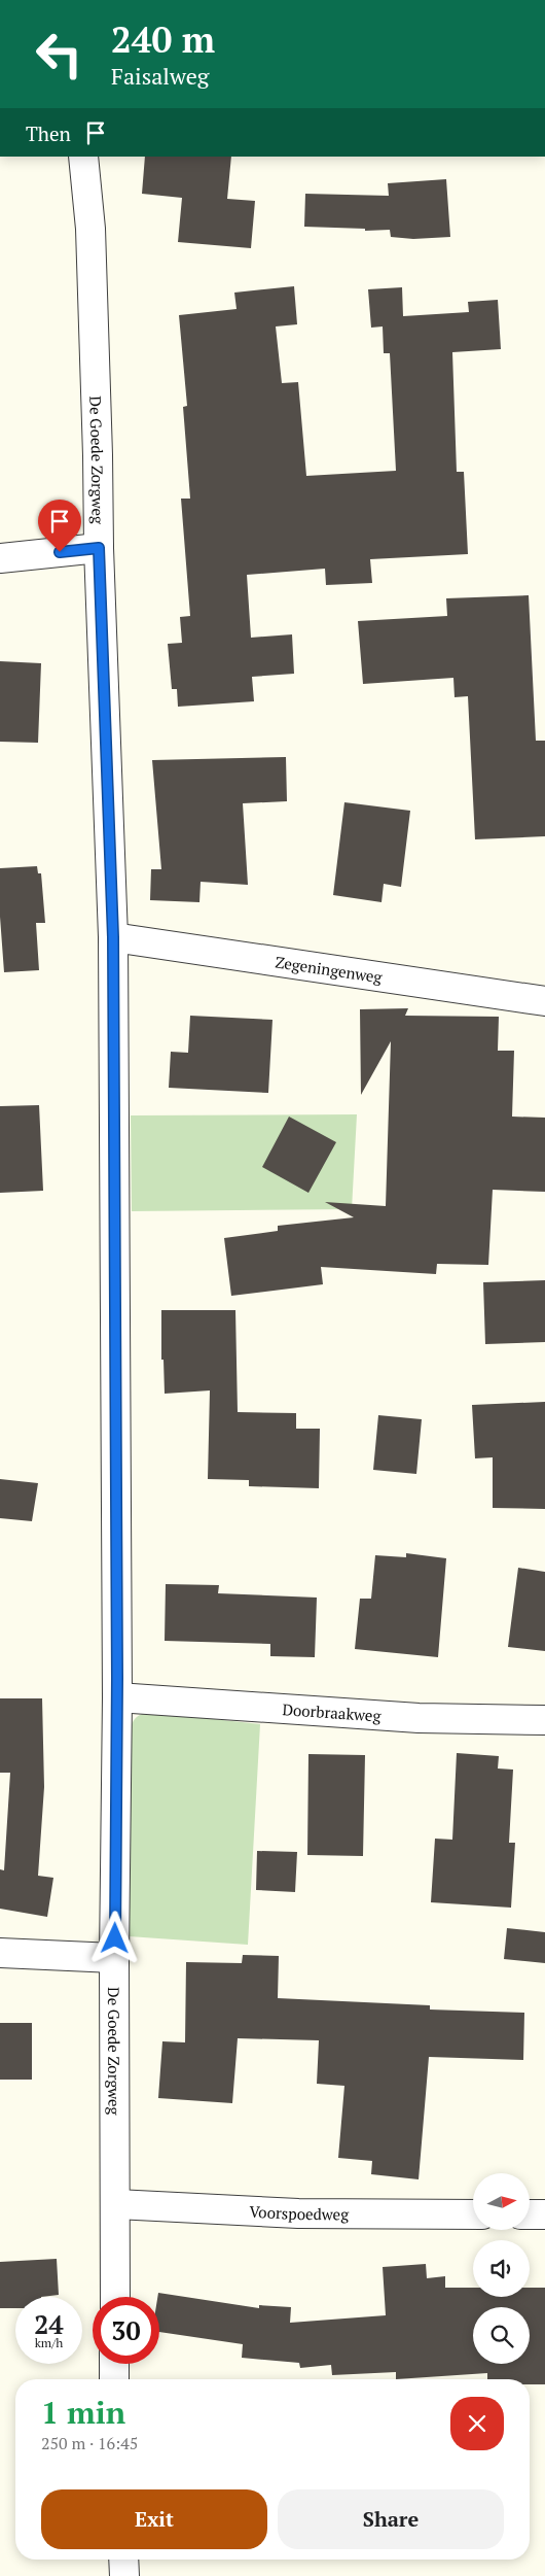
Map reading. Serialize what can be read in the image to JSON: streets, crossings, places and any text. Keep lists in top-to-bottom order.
{
  "streets": {
    "street": [
      "De Goede Zorgweg",
      "Zegeningenweg",
      "Doorbraakweg",
      "Voorspoedweg"
    ]
  },
  "crossings": [
    ["De Goede Zorgweg", "Zegeningenweg"],
    ["De Goede Zorgweg", "Doorbraakweg"],
    ["De Goede Zorgweg", "Voorspoedweg"]
  ],
  "north": "right",
  "page": {
    "turn": ["240 m", "Faisalweg"],
    "then": "Then",
    "speed": "24 km/h",
    "limit": "30",
    "heading": ["1 min", "250 m · 16:45"],
    "buttons": ["Exit", "Share"]
  }
}
